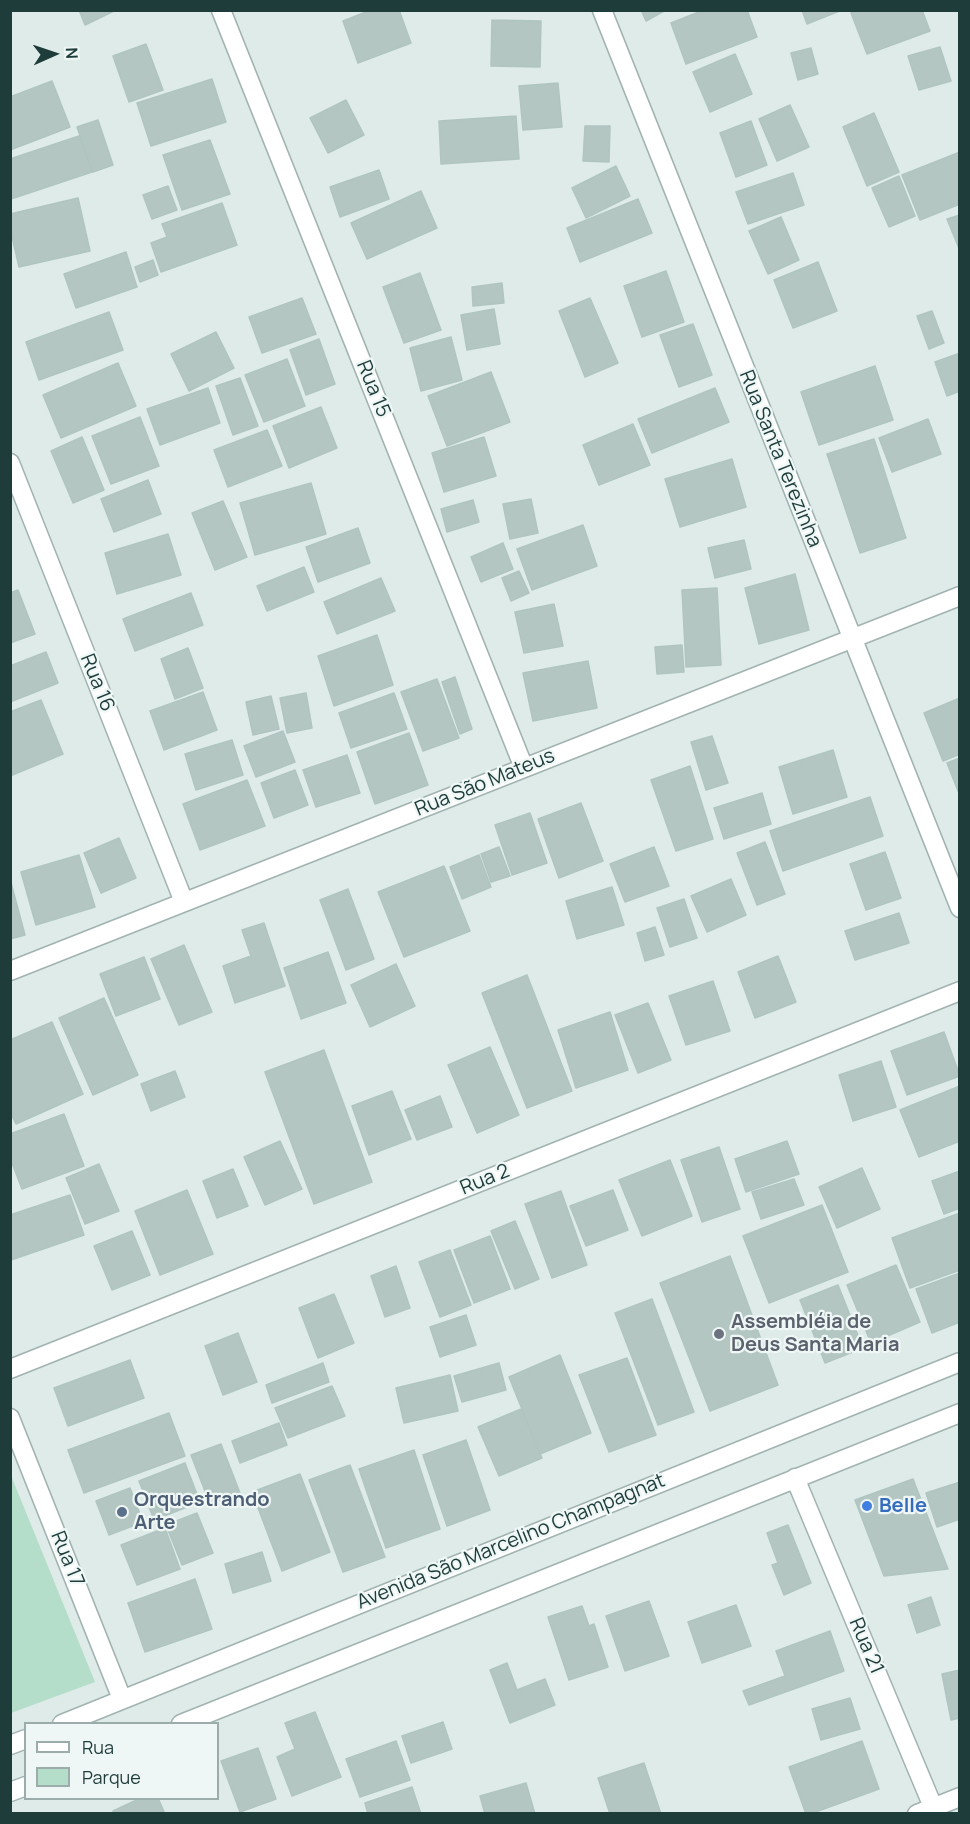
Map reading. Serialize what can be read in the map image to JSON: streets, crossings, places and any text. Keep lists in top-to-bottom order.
{
  "streets": {
    "street": [
      "Rua 15",
      "Rua Santa Terezinha",
      "Rua 16",
      "Rua São Mateus",
      "Rua 2",
      "Avenida São Marcelino Champagnat",
      "Rua 17",
      "Rua 21"
    ]
  },
  "crossings": [
    ["Rua 15", "Rua São Mateus"],
    ["Rua Santa Terezinha", "Rua São Mateus"],
    ["Rua 16", "Rua São Mateus"],
    ["Avenida São Marcelino Champagnat", "Rua 17"]
  ],
  "places": ["Assembléia de Deus Santa Maria", "Belle", "Orquestrando Arte"],
  "legend": ["Rua", "Parque"],
  "north": "right"
}
